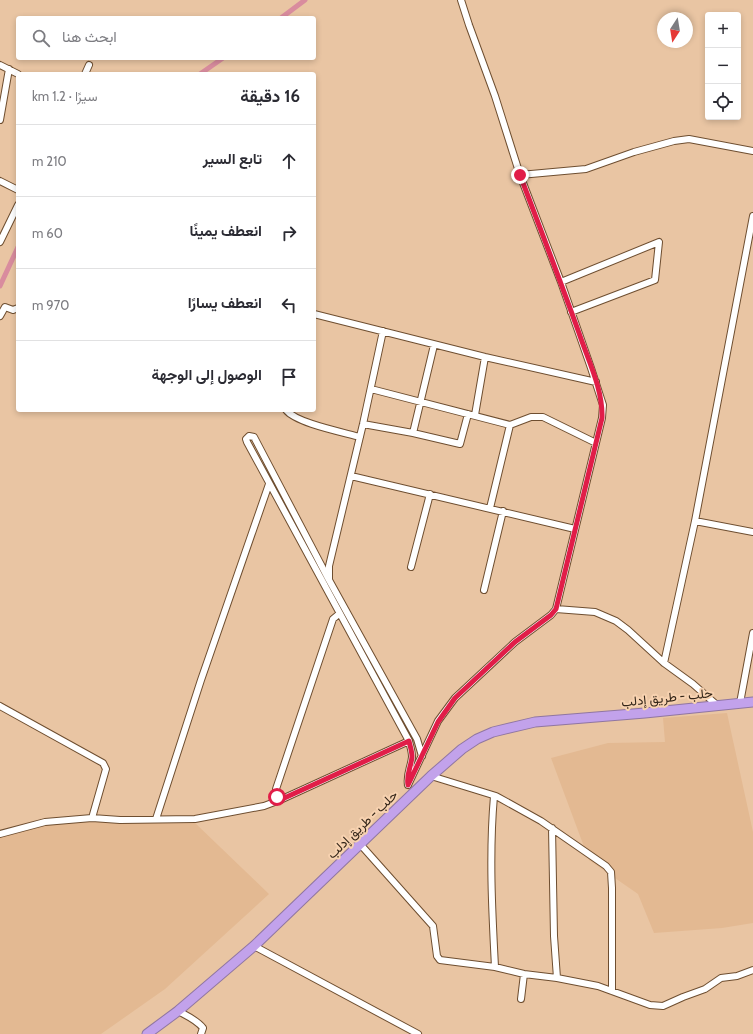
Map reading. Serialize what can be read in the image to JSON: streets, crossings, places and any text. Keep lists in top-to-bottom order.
{
  "streets": {
    "highway": ["حلب - طريق إدلب"]
  },
  "north": "bottom",
  "page": {
    "map_buttons": ["+", "−"],
    "search": "ابحث هنا",
    "heading": ["16 دقيقة", "سيرًا · 1.2 km"],
    "list": [
      ["تابع السير", "210 m"],
      ["انعطف يمينًا", "60 m"],
      ["انعطف يسارًا", "970 m"],
      "الوصول إلى الوجهة"
    ]
  }
}
